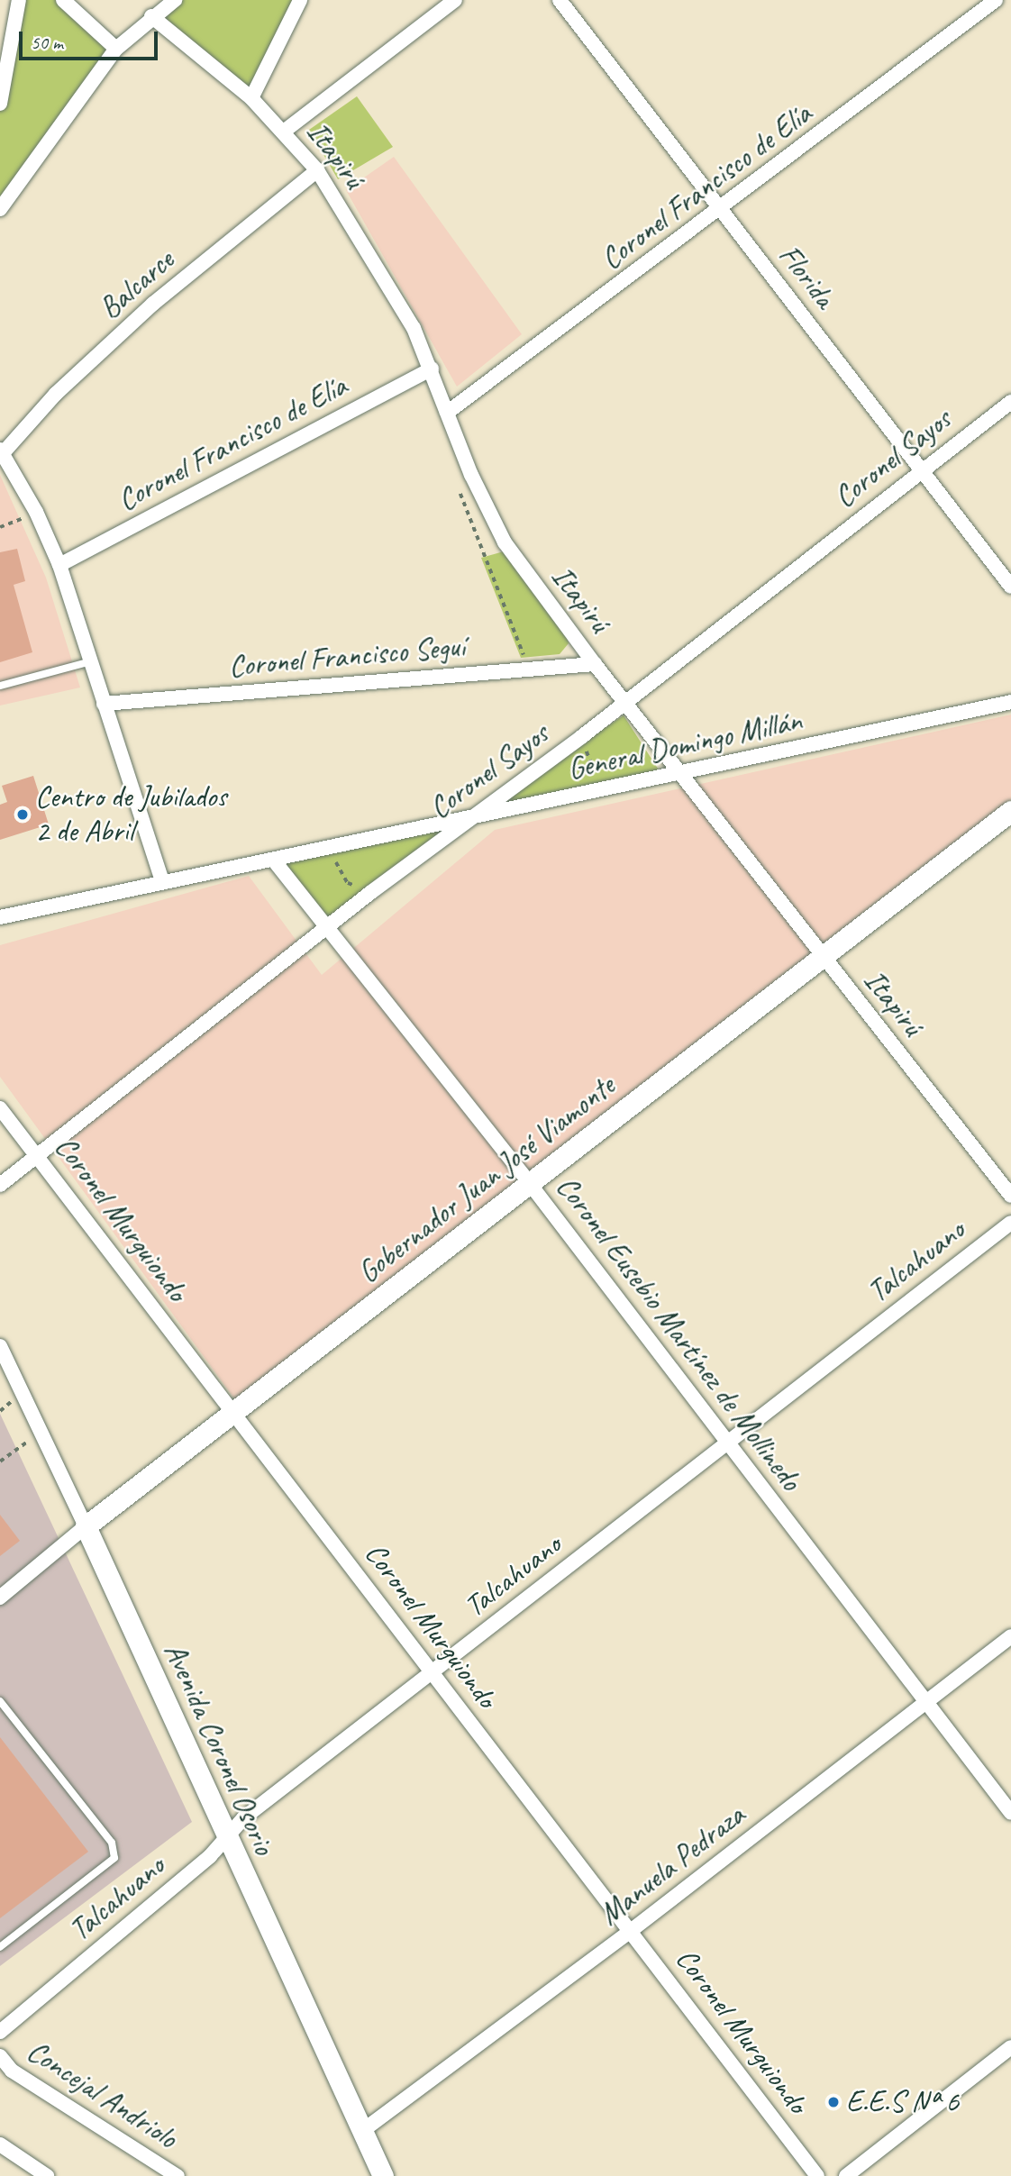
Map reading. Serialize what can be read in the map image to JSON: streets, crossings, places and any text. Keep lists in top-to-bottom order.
{
  "streets": {
    "street": [
      "Itapirú",
      "Coronel Francisco de Elía",
      "Florida",
      "Balcarce",
      "Coronel Sayos",
      "Coronel Francisco Seguí",
      "General Domingo Millán",
      "Gobernador Juan José Viamonte",
      "Coronel Murguiondo",
      "Talcahuano",
      "Coronel Eusebio Martínez de Mollinedo",
      "Avenida Coronel Osorio",
      "Manuela Pedraza",
      "Concejal Andriolo"
    ]
  },
  "crossings": [
    ["Itapirú", "Coronel Francisco de Elía"],
    ["Itapirú", "Balcarce"],
    ["Itapirú", "Coronel Sayos"],
    ["Itapirú", "Coronel Francisco Seguí"],
    ["Itapirú", "General Domingo Millán"],
    ["Itapirú", "Gobernador Juan José Viamonte"],
    ["Coronel Francisco de Elía", "Florida"],
    ["Florida", "Coronel Sayos"],
    ["Coronel Sayos", "General Domingo Millán"],
    ["Coronel Sayos", "Coronel Murguiondo"],
    ["Coronel Sayos", "Coronel Eusebio Martínez de Mollinedo"],
    ["General Domingo Millán", "Coronel Eusebio Martínez de Mollinedo"],
    ["Gobernador Juan José Viamonte", "Coronel Murguiondo"],
    ["Gobernador Juan José Viamonte", "Coronel Eusebio Martínez de Mollinedo"],
    ["Gobernador Juan José Viamonte", "Avenida Coronel Osorio"],
    ["Coronel Murguiondo", "Talcahuano"],
    ["Coronel Murguiondo", "Manuela Pedraza"],
    ["Talcahuano", "Coronel Eusebio Martínez de Mollinedo"],
    ["Talcahuano", "Avenida Coronel Osorio"],
    ["Coronel Eusebio Martínez de Mollinedo", "Manuela Pedraza"],
    ["Avenida Coronel Osorio", "Manuela Pedraza"]
  ],
  "places": ["Centro de Jubilados 2 de Abril", "E.E.S Nª 6"],
  "scale_bar": "50 m"
}
